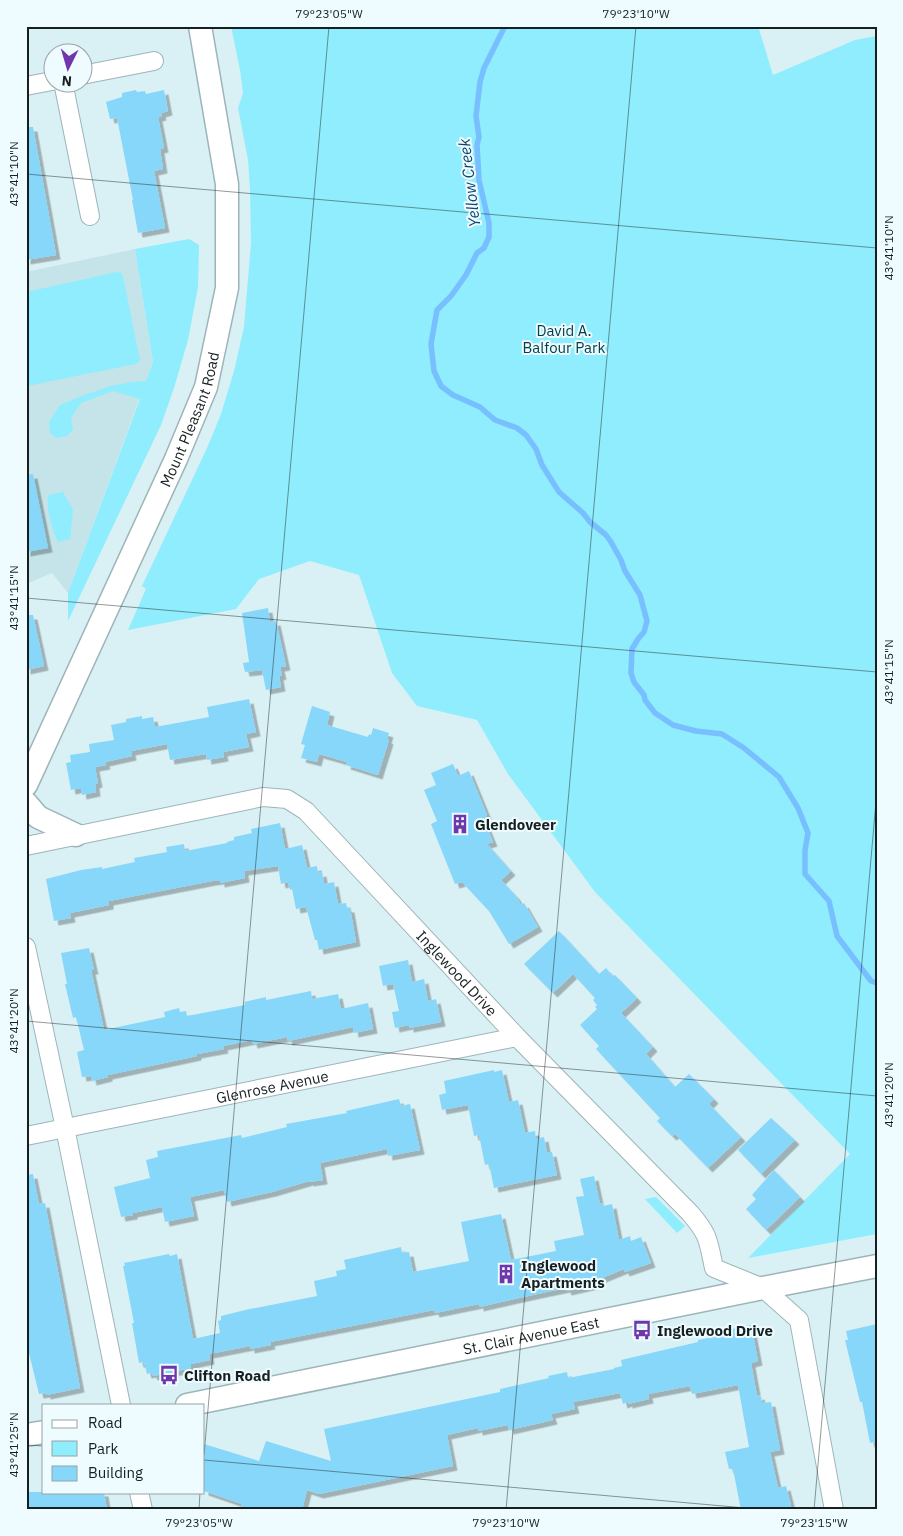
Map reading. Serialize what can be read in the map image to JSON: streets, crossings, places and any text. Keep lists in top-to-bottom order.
{
  "streets": {
    "main road": ["Mount Pleasant Road", "St. Clair Avenue East"],
    "street": ["Inglewood Drive", "Glenrose Avenue"]
  },
  "crossings": [
    ["Inglewood Drive", "Glenrose Avenue"],
    ["Inglewood Drive", "St. Clair Avenue East"]
  ],
  "water": ["Yellow Creek"],
  "parks": ["David A. Balfour Park"],
  "places": {
    "building": ["Glendoveer", "Inglewood Apartments"],
    "bus stop": ["Inglewood Drive", "Clifton Road"]
  },
  "legend": ["Road", "Park", "Building"],
  "north": "bottom",
  "coordinates": [
    "79°23'05\"W",
    "79°23'10\"W",
    "43°41'10\"N",
    "43°41'15\"N",
    "43°41'20\"N",
    "43°41'25\"N",
    "79°23'15\"W"
  ]
}
